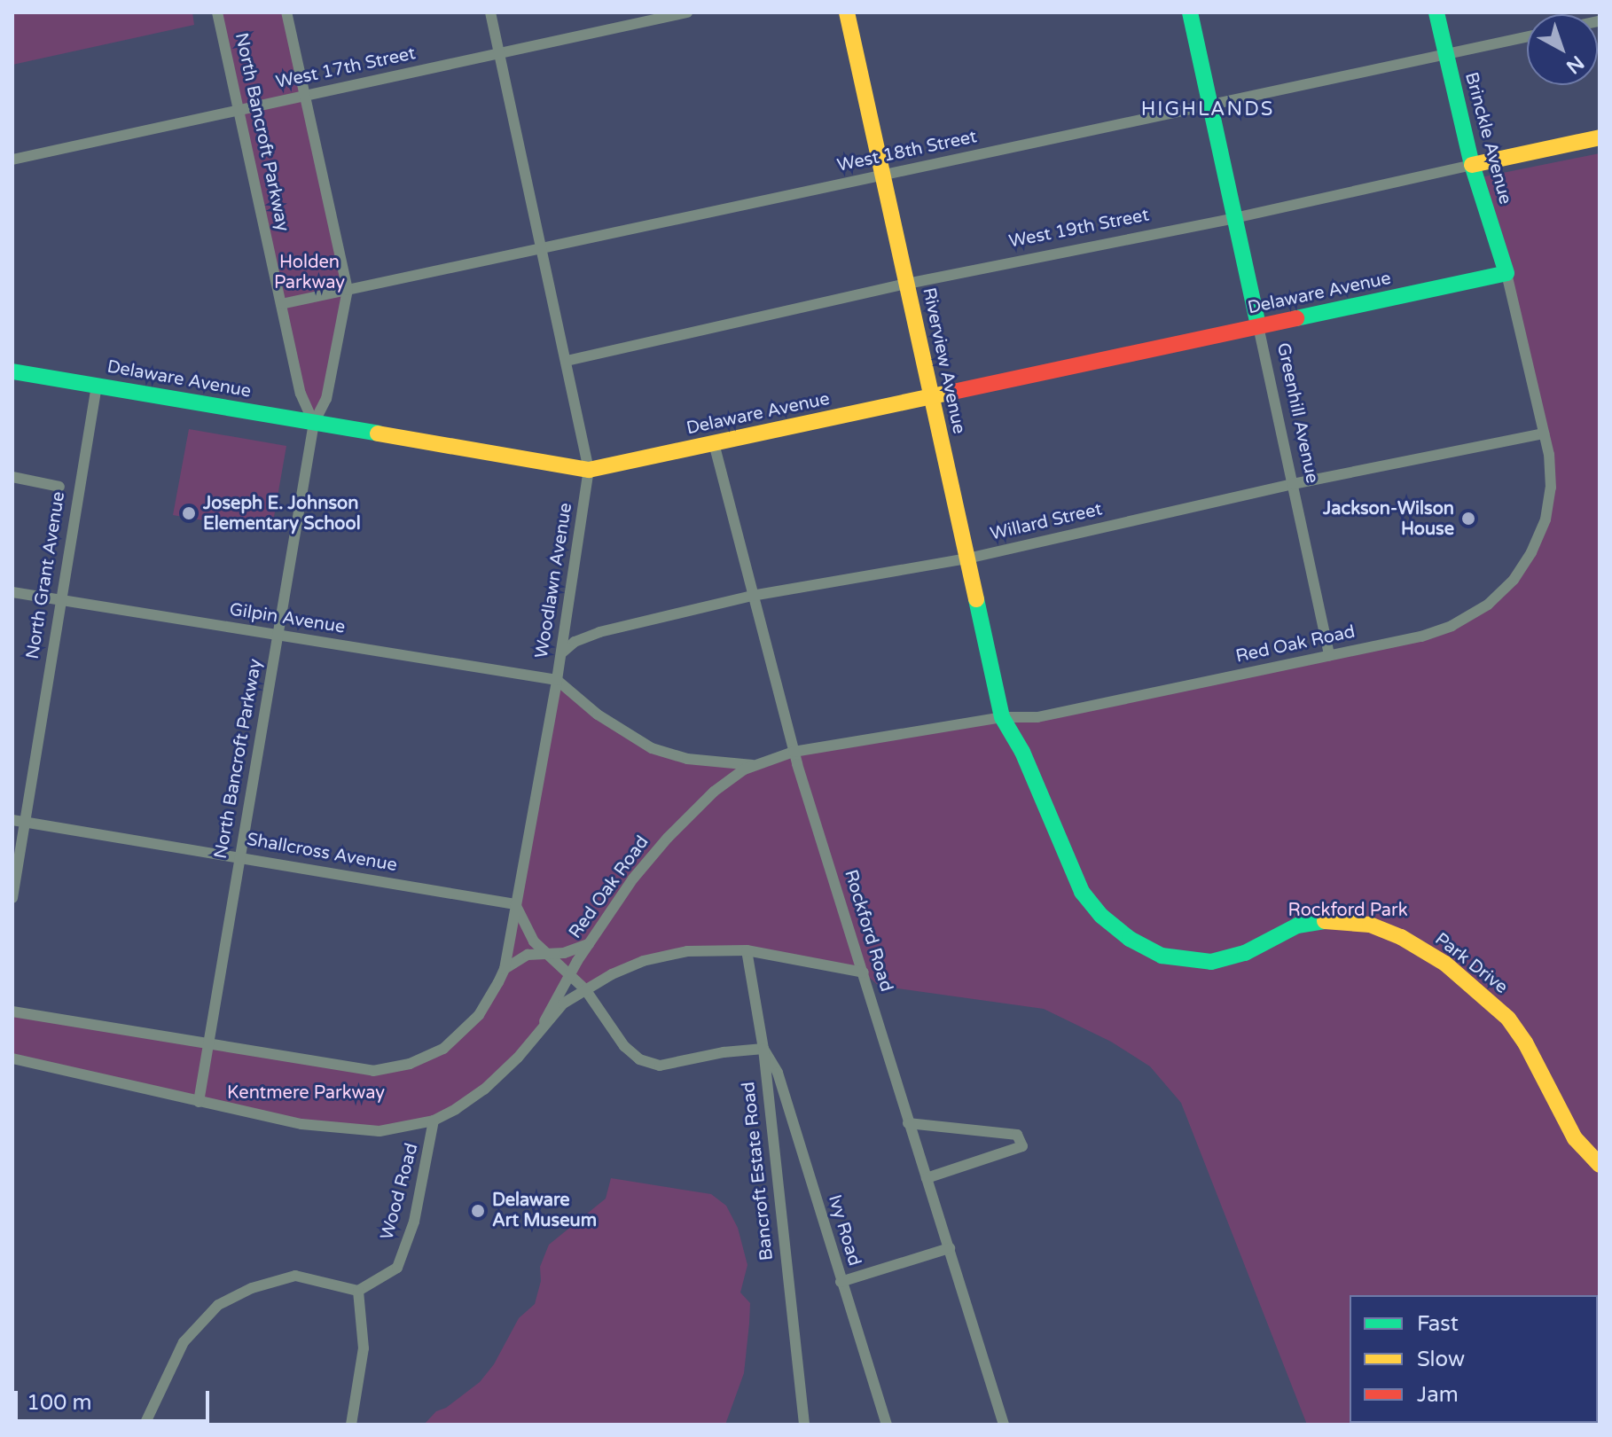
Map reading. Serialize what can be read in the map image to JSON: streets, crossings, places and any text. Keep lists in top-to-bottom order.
{
  "streets": {
    "street": [
      "West 17th Street",
      "North Bancroft Parkway",
      "Brinckle Avenue",
      "West 18th Street",
      "West 19th Street",
      "Delaware Avenue",
      "Riverview Avenue",
      "Greenhill Avenue",
      "Willard Street",
      "North Grant Avenue",
      "Woodlawn Avenue",
      "Gilpin Avenue",
      "Red Oak Road",
      "Shallcross Avenue",
      "Rockford Road",
      "Park Drive",
      "Bancroft Estate Road",
      "Wood Road",
      "Ivy Road"
    ]
  },
  "crossings": [
    ["West 17th Street", "North Bancroft Parkway"],
    ["West 17th Street", "Woodlawn Avenue"],
    ["North Bancroft Parkway", "West 18th Street"],
    ["North Bancroft Parkway", "Delaware Avenue"],
    ["North Bancroft Parkway", "Woodlawn Avenue"],
    ["North Bancroft Parkway", "Gilpin Avenue"],
    ["North Bancroft Parkway", "Shallcross Avenue"],
    ["Brinckle Avenue", "West 18th Street"],
    ["Brinckle Avenue", "West 19th Street"],
    ["Brinckle Avenue", "Delaware Avenue"],
    ["Brinckle Avenue", "Red Oak Road"],
    ["West 18th Street", "Riverview Avenue"],
    ["West 18th Street", "Greenhill Avenue"],
    ["West 18th Street", "Woodlawn Avenue"],
    ["West 19th Street", "Riverview Avenue"],
    ["West 19th Street", "Greenhill Avenue"],
    ["West 19th Street", "Woodlawn Avenue"],
    ["Delaware Avenue", "Riverview Avenue"],
    ["Delaware Avenue", "Greenhill Avenue"],
    ["Delaware Avenue", "North Grant Avenue"],
    ["Delaware Avenue", "Woodlawn Avenue"],
    ["Delaware Avenue", "Red Oak Road"],
    ["Delaware Avenue", "Rockford Road"],
    ["Riverview Avenue", "Willard Street"],
    ["Riverview Avenue", "Red Oak Road"],
    ["Riverview Avenue", "Park Drive"],
    ["Greenhill Avenue", "Willard Street"],
    ["Greenhill Avenue", "Red Oak Road"],
    ["Willard Street", "Woodlawn Avenue"],
    ["Willard Street", "Red Oak Road"],
    ["Willard Street", "Rockford Road"],
    ["North Grant Avenue", "Gilpin Avenue"],
    ["North Grant Avenue", "Shallcross Avenue"],
    ["Woodlawn Avenue", "Gilpin Avenue"],
    ["Woodlawn Avenue", "Red Oak Road"],
    ["Woodlawn Avenue", "Shallcross Avenue"],
    ["Gilpin Avenue", "Red Oak Road"],
    ["Red Oak Road", "Rockford Road"],
    ["Red Oak Road", "Park Drive"],
    ["Bancroft Estate Road", "Ivy Road"]
  ],
  "districts": ["HIGHLANDS"],
  "parks": ["Holden Parkway", "Rockford Park", "Kentmere Parkway"],
  "places": ["Joseph E. Johnson Elementary School", "Jackson-Wilson House", "Delaware Art Museum"],
  "legend": ["Fast", "Slow", "Jam"],
  "scale_bar": "100 m",
  "north": "bottom right"
}
